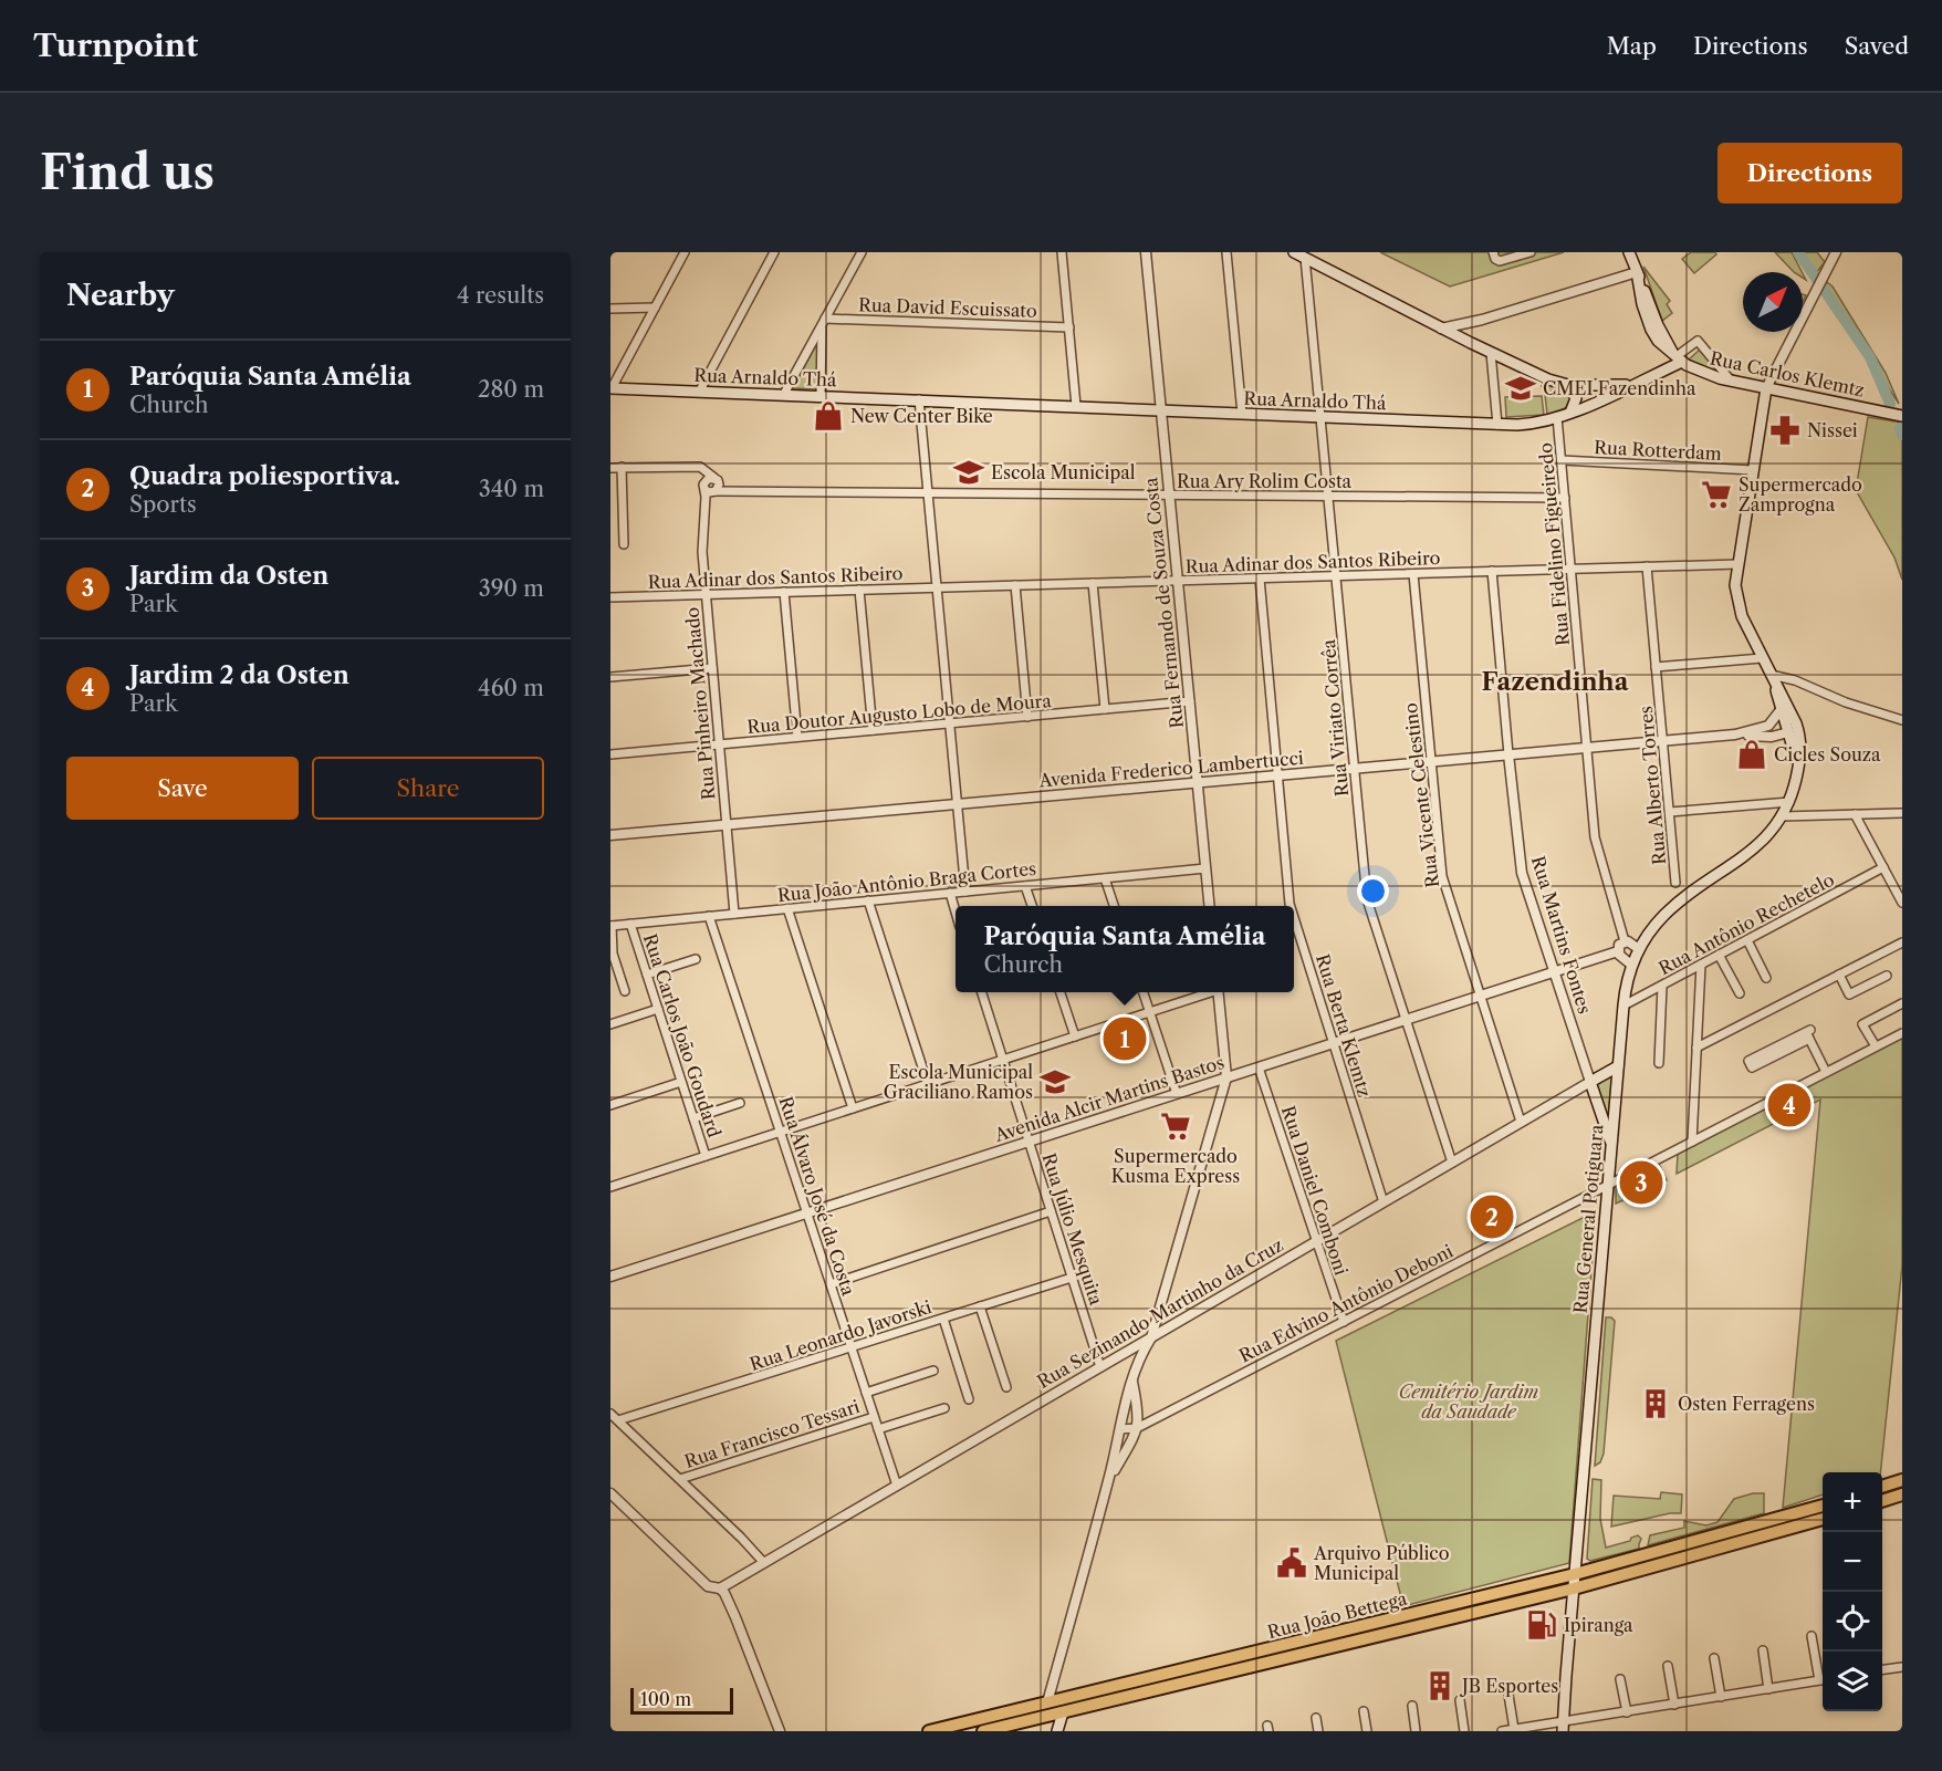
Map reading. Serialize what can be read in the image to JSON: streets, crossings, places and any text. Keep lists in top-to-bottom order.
{
  "streets": {
    "main road": [
      "Rua Carlos Klemtz",
      "Rua Arnaldo Thá",
      "Rua Martins Fontes",
      "Rua General Potiguara",
      "Rua Sezinando Martinho da Cruz",
      "Rua João Bettega"
    ],
    "street": [
      "Rua David Escuissato",
      "Rua Rotterdam",
      "Rua Ary Rolim Costa",
      "Rua Fidelino Figueiredo",
      "Rua Adinar dos Santos Ribeiro",
      "Rua Fernando de Souza Costa",
      "Rua Pinheiro Machado",
      "Rua Doutor Augusto Lobo de Moura",
      "Rua Viriato Corrêa",
      "Avenida Frederico Lambertucci",
      "Rua Alberto Torres",
      "Rua Vicente Celestino",
      "Rua João Antônio Braga Cortes",
      "Rua Antônio Rechetelo",
      "Rua Berta Klemtz",
      "Rua Carlos João Goudard",
      "Avenida Alcir Martins Bastos",
      "Rua Daniel Comboni",
      "Rua Álvaro José da Costa",
      "Rua Júlio Mesquita",
      "Rua Edvino Antônio Deboni",
      "Rua Leonardo Javorski",
      "Rua Francisco Tessari"
    ]
  },
  "crossings": [
    ["Rua Carlos Klemtz", "Rua Arnaldo Thá"],
    ["Rua Carlos Klemtz", "Rua General Potiguara"],
    ["Rua Arnaldo Thá", "Rua Fidelino Figueiredo"],
    ["Rua Arnaldo Thá", "Rua Fernando de Souza Costa"],
    ["Rua Arnaldo Thá", "Rua Viriato Corrêa"],
    ["Rua Rotterdam", "Rua Fidelino Figueiredo"],
    ["Rua Rotterdam", "Rua General Potiguara"],
    ["Rua Ary Rolim Costa", "Rua Fidelino Figueiredo"],
    ["Rua Ary Rolim Costa", "Rua Fernando de Souza Costa"],
    ["Rua Ary Rolim Costa", "Rua Pinheiro Machado"],
    ["Rua Ary Rolim Costa", "Rua Viriato Corrêa"],
    ["Rua Fidelino Figueiredo", "Rua Adinar dos Santos Ribeiro"],
    ["Rua Fidelino Figueiredo", "Avenida Frederico Lambertucci"],
    ["Rua Fidelino Figueiredo", "Avenida Alcir Martins Bastos"],
    ["Rua Fidelino Figueiredo", "Rua General Potiguara"],
    ["Rua Adinar dos Santos Ribeiro", "Rua Fernando de Souza Costa"],
    ["Rua Adinar dos Santos Ribeiro", "Rua Pinheiro Machado"],
    ["Rua Adinar dos Santos Ribeiro", "Rua Viriato Corrêa"],
    ["Rua Adinar dos Santos Ribeiro", "Rua Alberto Torres"],
    ["Rua Adinar dos Santos Ribeiro", "Rua Vicente Celestino"],
    ["Rua Adinar dos Santos Ribeiro", "Rua Martins Fontes"],
    ["Rua Adinar dos Santos Ribeiro", "Rua Berta Klemtz"],
    ["Rua Adinar dos Santos Ribeiro", "Rua General Potiguara"],
    ["Rua Fernando de Souza Costa", "Rua Doutor Augusto Lobo de Moura"],
    ["Rua Fernando de Souza Costa", "Avenida Frederico Lambertucci"],
    ["Rua Fernando de Souza Costa", "Rua João Antônio Braga Cortes"],
    ["Rua Pinheiro Machado", "Rua Doutor Augusto Lobo de Moura"],
    ["Rua Pinheiro Machado", "Avenida Frederico Lambertucci"],
    ["Rua Pinheiro Machado", "Rua João Antônio Braga Cortes"],
    ["Rua Viriato Corrêa", "Avenida Frederico Lambertucci"],
    ["Rua Viriato Corrêa", "Avenida Alcir Martins Bastos"],
    ["Rua Viriato Corrêa", "Rua Sezinando Martinho da Cruz"],
    ["Avenida Frederico Lambertucci", "Rua Alberto Torres"],
    ["Avenida Frederico Lambertucci", "Rua Vicente Celestino"],
    ["Avenida Frederico Lambertucci", "Rua Martins Fontes"],
    ["Avenida Frederico Lambertucci", "Rua Berta Klemtz"],
    ["Avenida Frederico Lambertucci", "Rua General Potiguara"],
    ["Rua Vicente Celestino", "Avenida Alcir Martins Bastos"],
    ["Rua Vicente Celestino", "Rua Sezinando Martinho da Cruz"],
    ["Rua João Antônio Braga Cortes", "Rua Carlos João Goudard"],
    ["Rua João Antônio Braga Cortes", "Rua Álvaro José da Costa"],
    ["Rua Antônio Rechetelo", "Rua General Potiguara"],
    ["Rua Martins Fontes", "Avenida Alcir Martins Bastos"],
    ["Rua Martins Fontes", "Rua General Potiguara"],
    ["Rua Martins Fontes", "Rua Sezinando Martinho da Cruz"],
    ["Rua Berta Klemtz", "Avenida Alcir Martins Bastos"],
    ["Rua Berta Klemtz", "Rua Sezinando Martinho da Cruz"],
    ["Avenida Alcir Martins Bastos", "Rua Daniel Comboni"],
    ["Avenida Alcir Martins Bastos", "Rua Álvaro José da Costa"],
    ["Avenida Alcir Martins Bastos", "Rua General Potiguara"],
    ["Avenida Alcir Martins Bastos", "Rua Júlio Mesquita"],
    ["Rua Daniel Comboni", "Rua Edvino Antônio Deboni"],
    ["Rua Daniel Comboni", "Rua Sezinando Martinho da Cruz"],
    ["Rua Álvaro José da Costa", "Rua Sezinando Martinho da Cruz"],
    ["Rua Álvaro José da Costa", "Rua Leonardo Javorski"],
    ["Rua Álvaro José da Costa", "Rua Francisco Tessari"],
    ["Rua General Potiguara", "Rua Edvino Antônio Deboni"],
    ["Rua General Potiguara", "Rua Sezinando Martinho da Cruz"],
    ["Rua General Potiguara", "Rua João Bettega"],
    ["Rua Júlio Mesquita", "Rua Sezinando Martinho da Cruz"],
    ["Rua Júlio Mesquita", "Rua Leonardo Javorski"]
  ],
  "districts": ["Fazendinha"],
  "parks": ["Cemitério Jardim da Saudade"],
  "places": {
    "school or university": ["CMEI Fazendinha", "Escola Municipal", "Escola Municipal Graciliano Ramos"],
    "shop": ["New Center Bike", "Cicles Souza"],
    "pharmacy": ["Nissei"],
    "supermarket": ["Supermercado Zamprogna", "Supermercado Kusma Express"],
    "building": ["Osten Ferragens", "JB Esportes"],
    "public building": ["Arquivo Público Municipal"],
    "fuel station": ["Ipiranga"]
  },
  "scale_bar": "100 m",
  "north": "top right",
  "page": {
    "header": "Turnpoint",
    "nav": ["Map", "Directions", "Saved"],
    "buttons": [
      "Directions",
      ["Save", "Share"]
    ],
    "title": "Find us",
    "heading": ["Nearby", "4 results"],
    "list": [
      {
        "mark": "1",
        "name": "Paróquia Santa Amélia",
        "note": "Church",
        "value": "280 m"
      },
      {
        "mark": "2",
        "name": "Quadra poliesportiva.",
        "note": "Sports",
        "value": "340 m"
      },
      {
        "mark": "3",
        "name": "Jardim da Osten",
        "note": "Park",
        "value": "390 m"
      },
      {
        "mark": "4",
        "name": "Jardim 2 da Osten",
        "note": "Park",
        "value": "460 m"
      }
    ],
    "popup": ["Paróquia Santa Amélia", "Church"],
    "pins": [
      "1",
      "4",
      "3",
      "2"
    ],
    "map_buttons": ["+", "−"],
    "scale": "100 m"
  }
}
